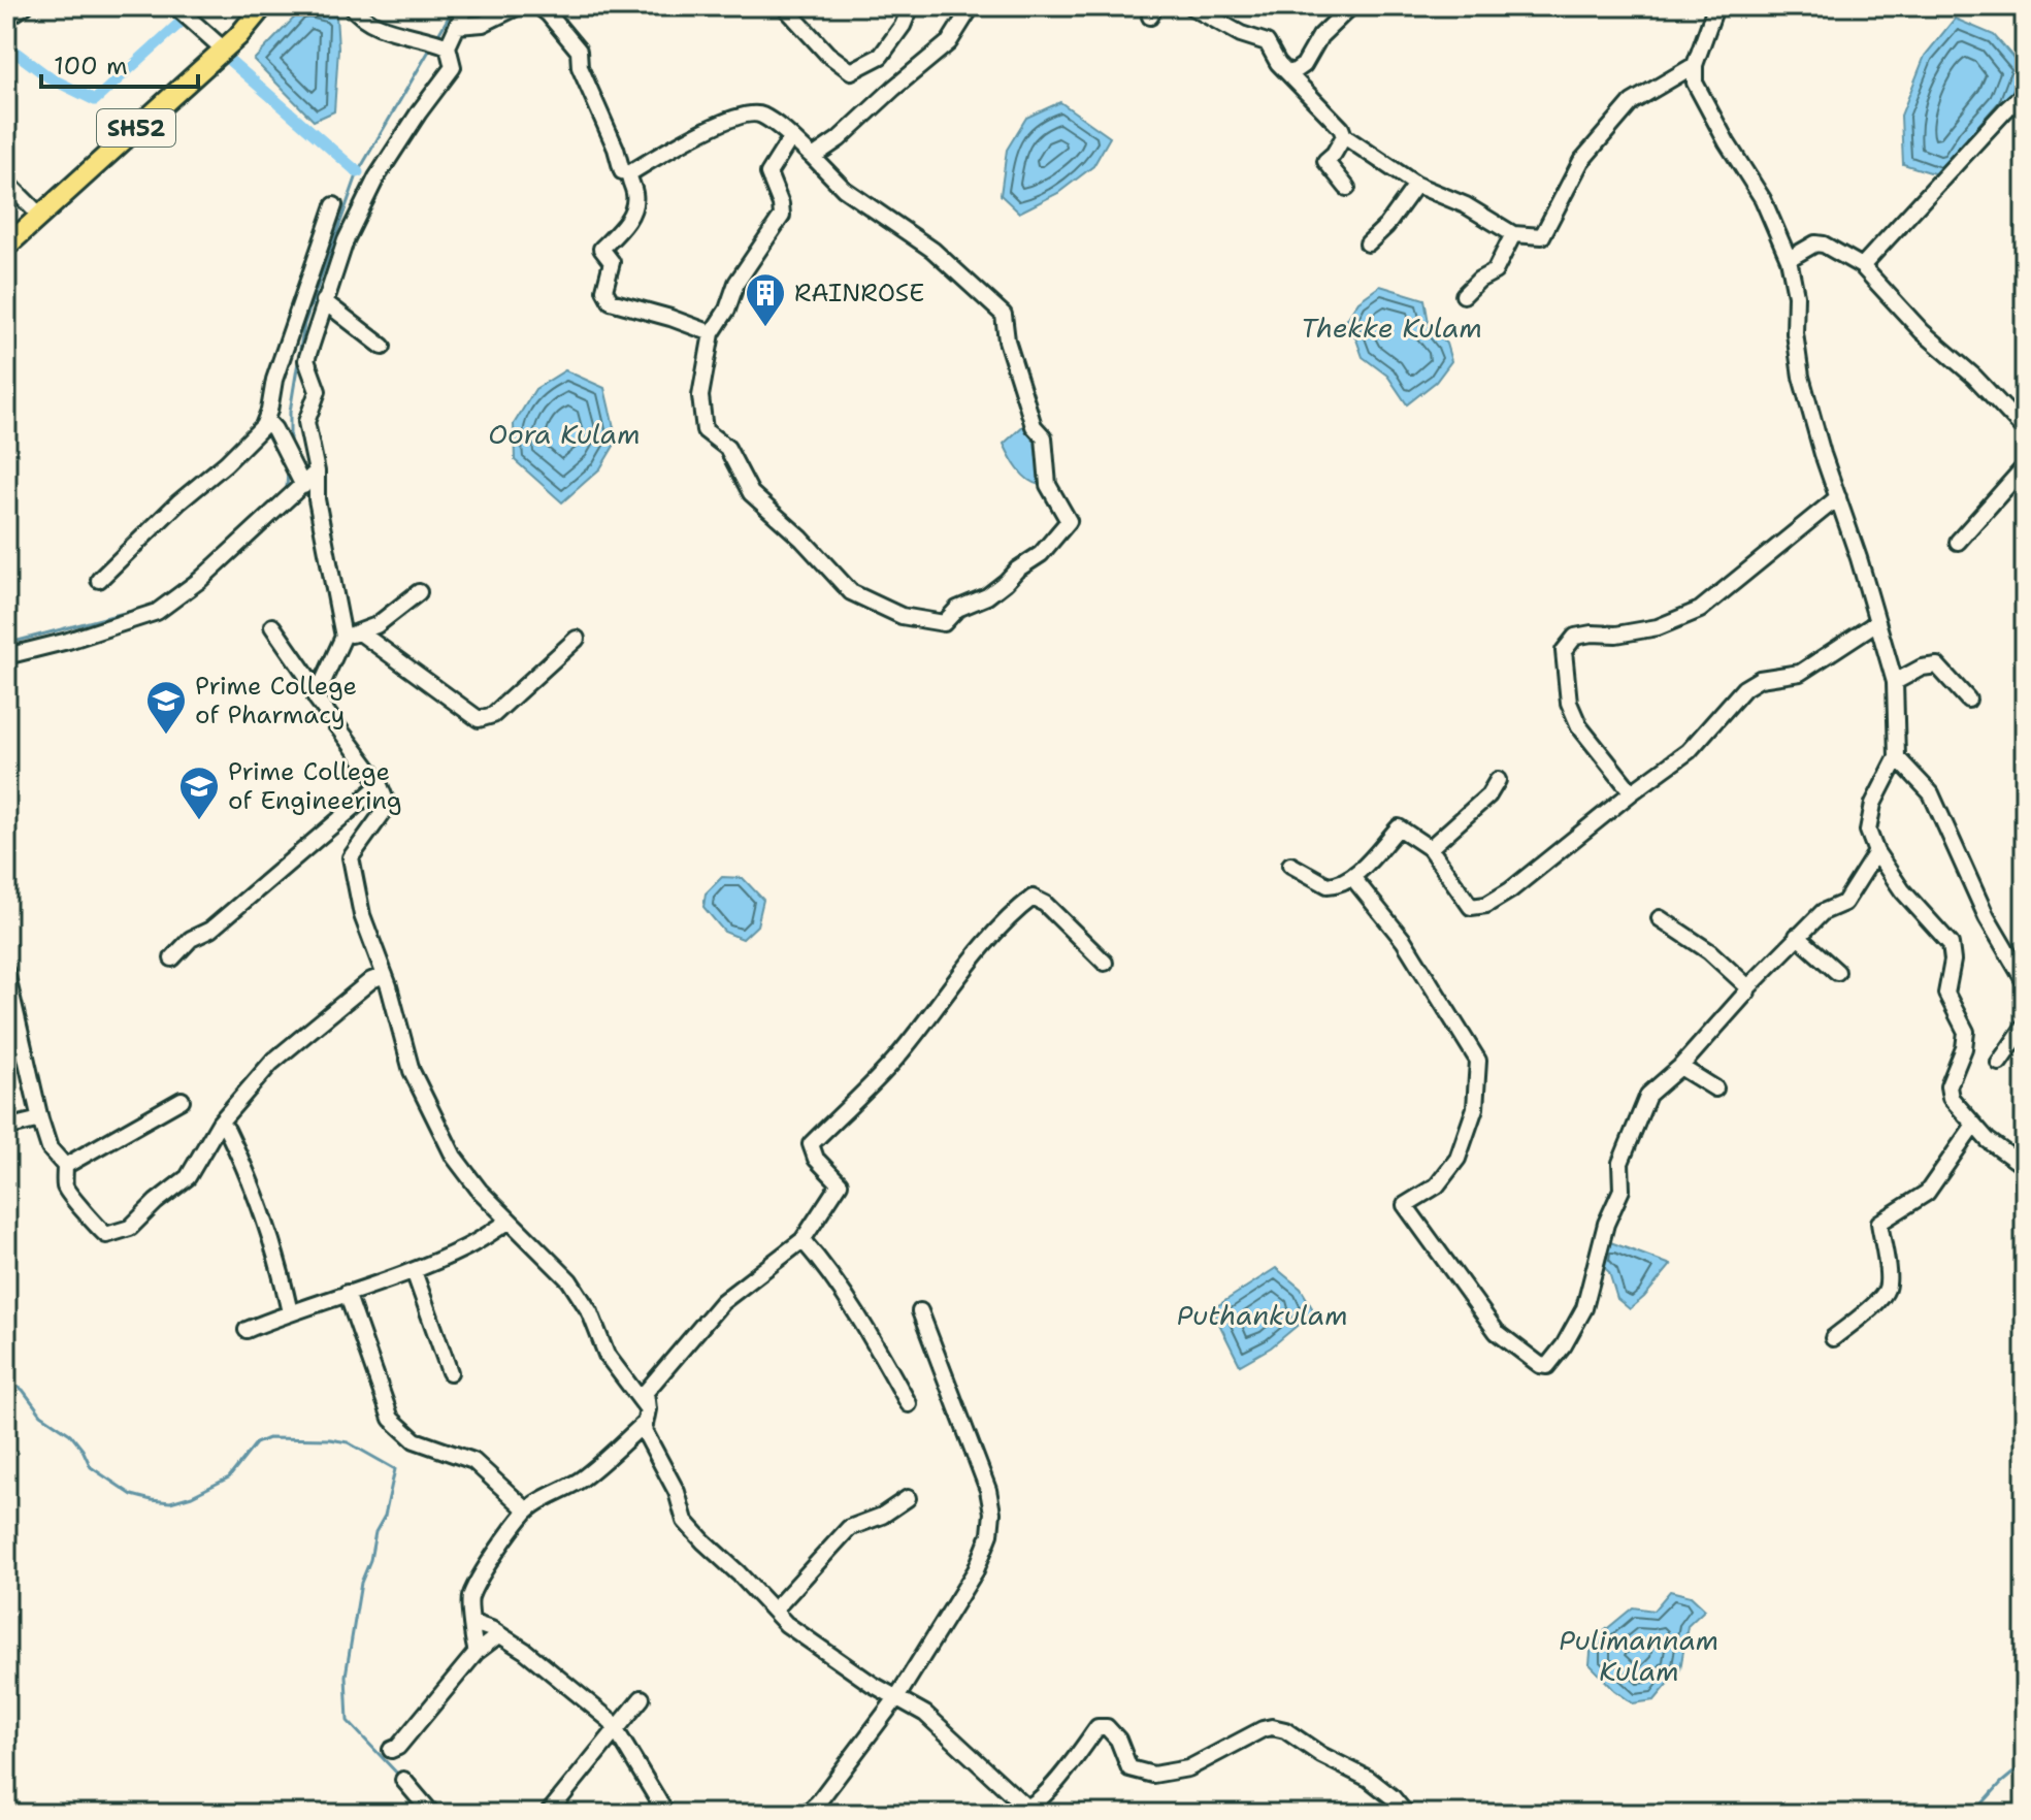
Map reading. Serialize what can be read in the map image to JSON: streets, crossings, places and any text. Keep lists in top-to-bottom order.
{
  "streets": {
    "main road": ["SH52"]
  },
  "water": [
    "Thekke Kulam",
    "Oora Kulam",
    "Puthankulam",
    "Pulimannam Kulam"
  ],
  "places": {
    "building": ["RAINROSE"],
    "school or university": ["Prime College of Pharmacy", "Prime College of Engineering"]
  },
  "scale_bar": "100 m"
}
